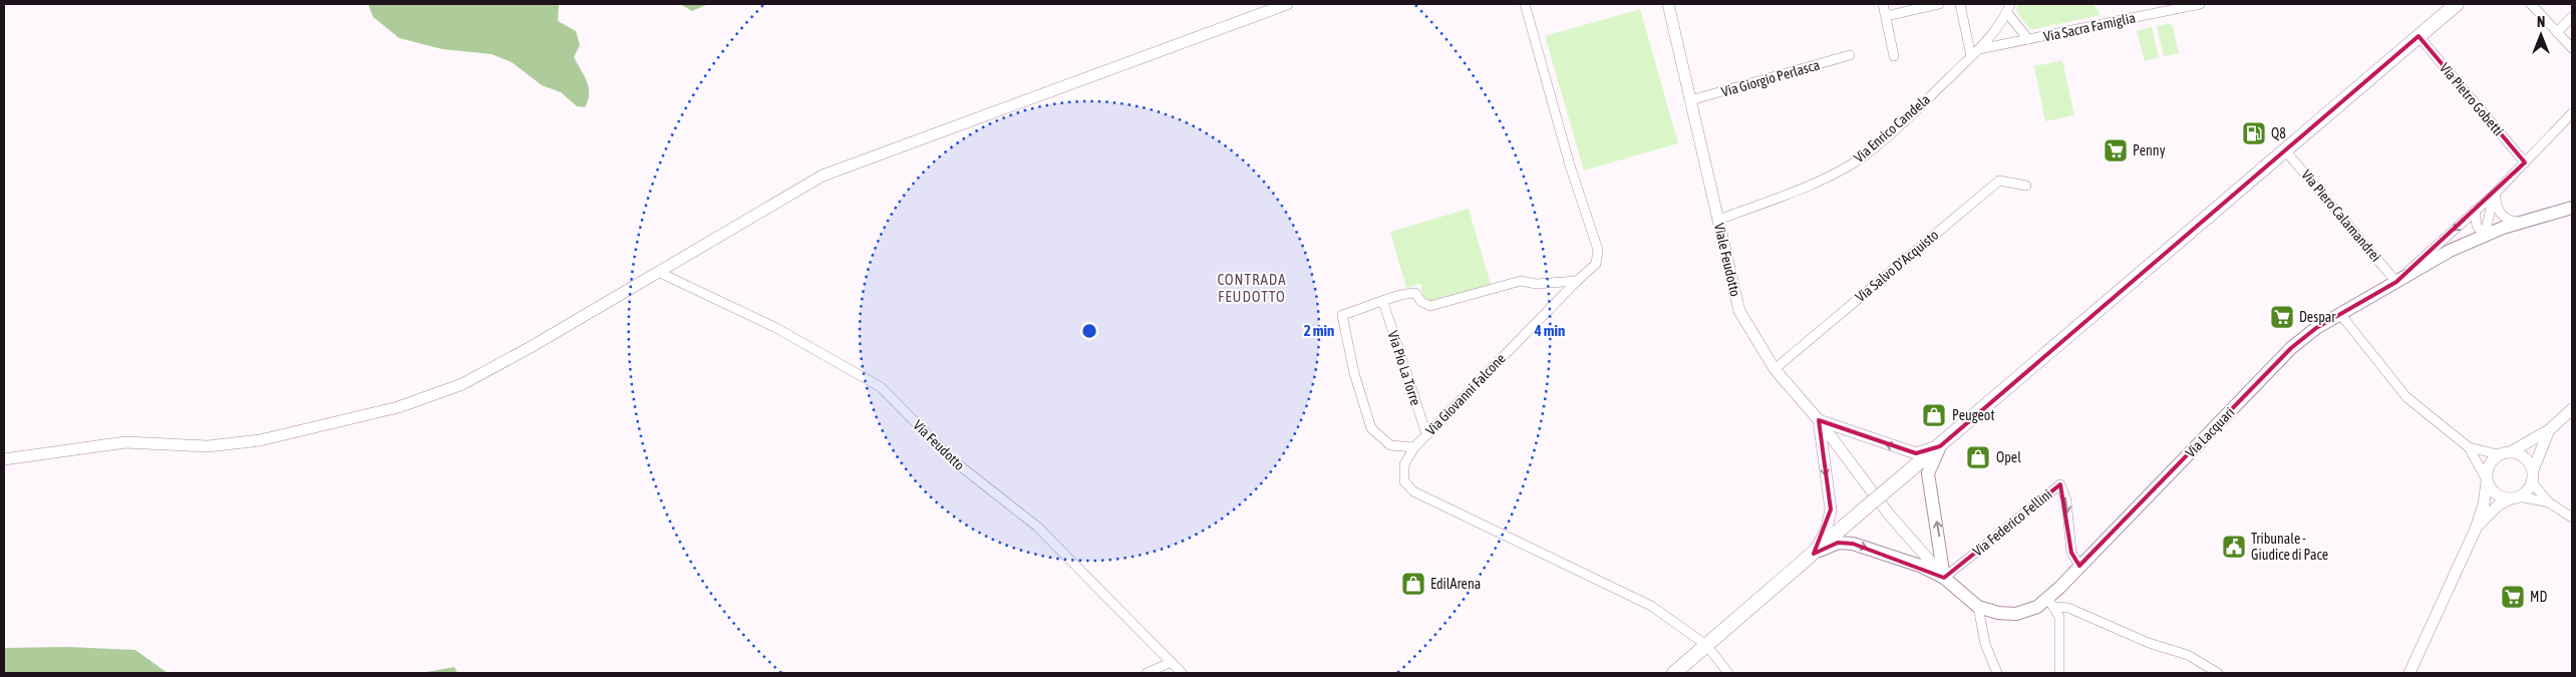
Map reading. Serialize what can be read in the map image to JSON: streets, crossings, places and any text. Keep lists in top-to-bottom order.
{
  "streets": {
    "main road": ["Via Lacquari"],
    "street": [
      "Via Sacra Famiglia",
      "Via Giorgio Perlasca",
      "Via Pietro Gobetti",
      "Via Enrico Candela",
      "Via Piero Calamandrei",
      "Viale Feudotto",
      "Via Salvo D'Acquisto",
      "Via Pio La Torre",
      "Via Giovanni Falcone",
      "Via Feudotto",
      "Via Federico Fellini"
    ]
  },
  "crossings": [
    ["Via Sacra Famiglia", "Via Enrico Candela"],
    ["Via Giorgio Perlasca", "Viale Feudotto"],
    ["Via Enrico Candela", "Viale Feudotto"],
    ["Via Piero Calamandrei", "Via Lacquari"],
    ["Viale Feudotto", "Via Salvo D'Acquisto"],
    ["Viale Feudotto", "Via Lacquari"],
    ["Via Pio La Torre", "Via Giovanni Falcone"],
    ["Via Lacquari", "Via Federico Fellini"]
  ],
  "districts": ["CONTRADA FEUDOTTO"],
  "places": {
    "fuel station": ["Q8"],
    "supermarket": ["Penny", "Despar", "MD"],
    "shop": ["Peugeot", "Opel", "EdilArena"],
    "public building": ["Tribunale - Giudice di Pace"]
  },
  "north": "top",
  "rings": ["2 min", "4 min"]
}
